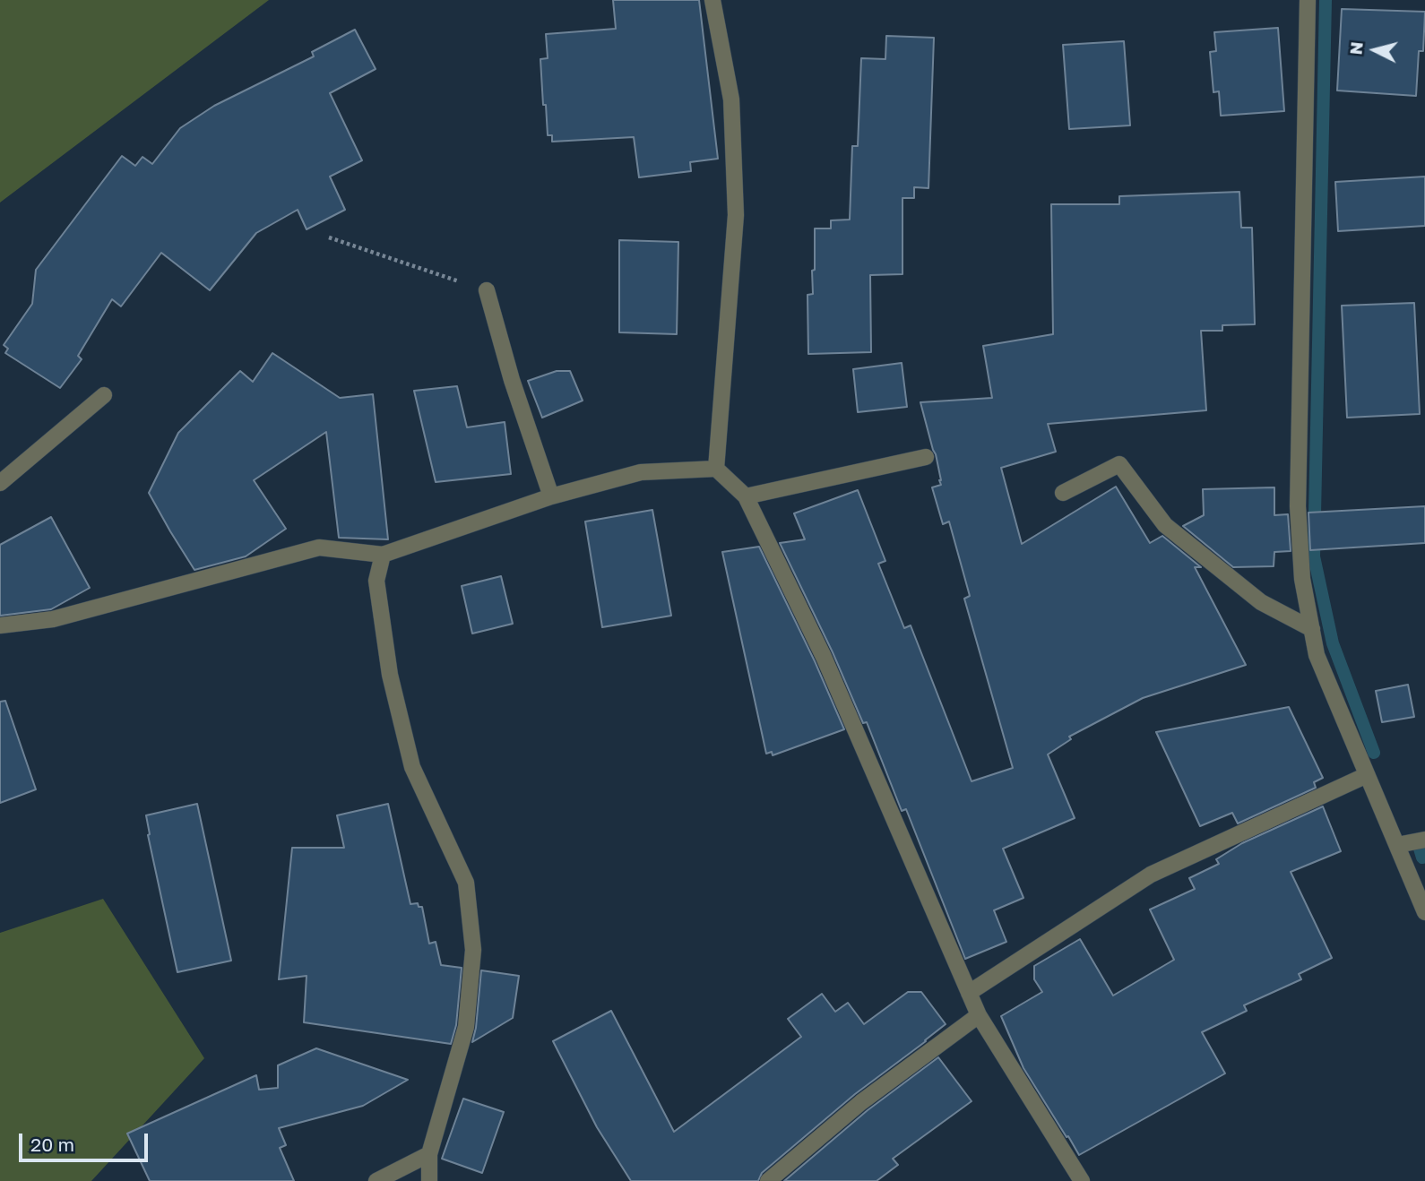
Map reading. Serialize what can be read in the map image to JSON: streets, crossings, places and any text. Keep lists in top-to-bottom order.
{
  "scale_bar": "20 m",
  "north": "left"
}
